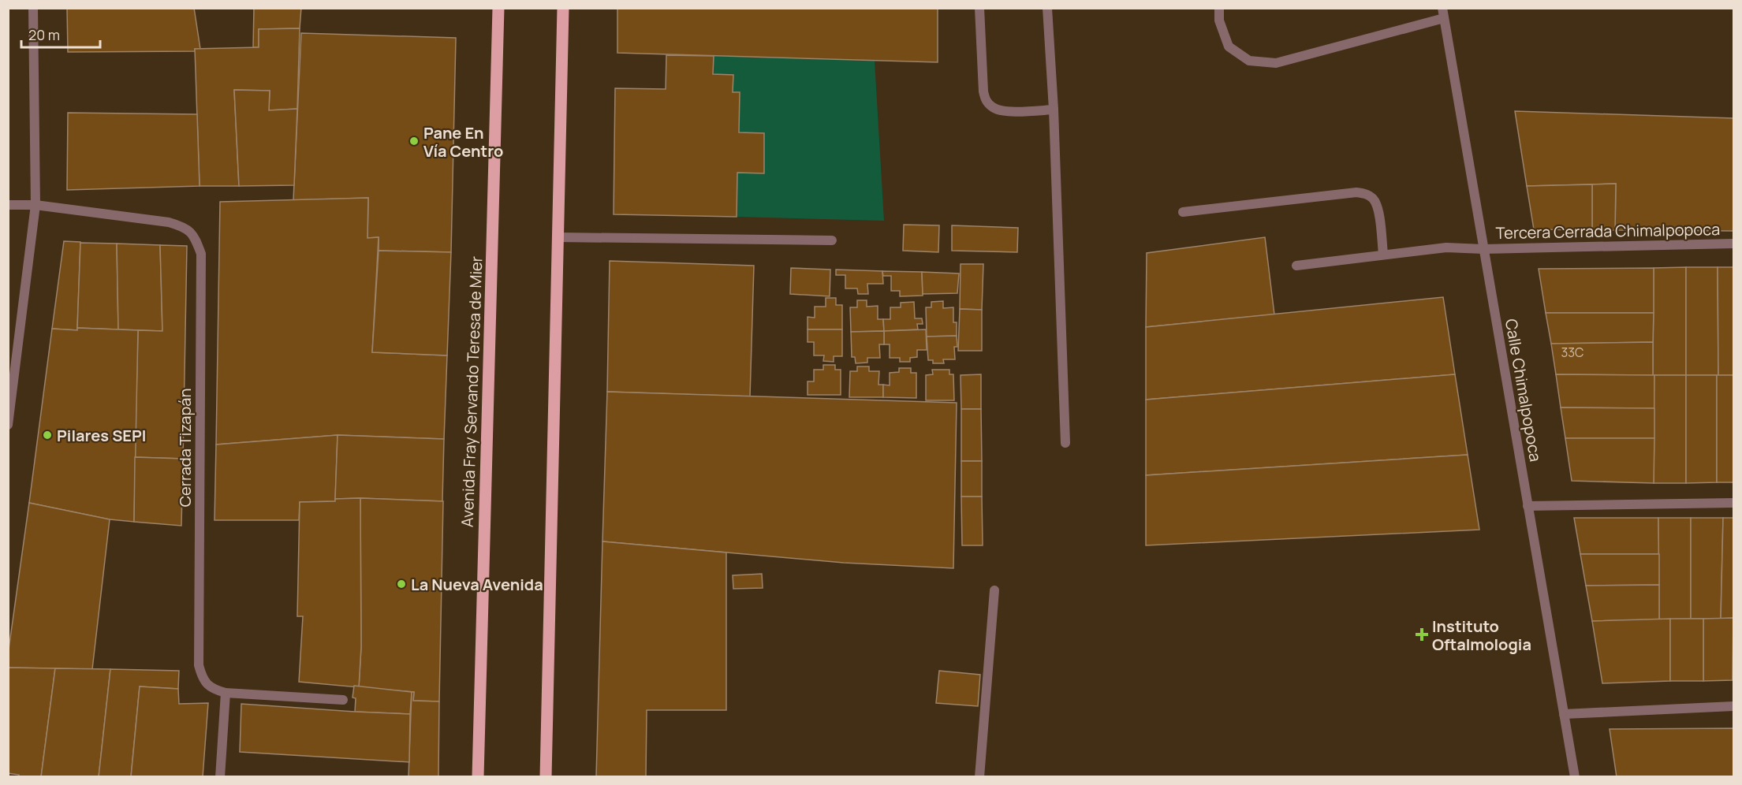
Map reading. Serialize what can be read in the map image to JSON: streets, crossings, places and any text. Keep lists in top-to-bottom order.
{
  "streets": {
    "main road": ["Avenida Fray Servando Teresa de Mier"],
    "street": ["Tercera Cerrada Chimalpopoca", "Calle Chimalpopoca", "Cerrada Tizapán"]
  },
  "crossings": [
    ["Tercera Cerrada Chimalpopoca", "Calle Chimalpopoca"]
  ],
  "places": {
    "other": ["Pane En Vía Centro", "Pilares SEPI", "La Nueva Avenida"],
    "health": ["Instituto Oftalmologia"]
  },
  "house_numbers": ["33C"],
  "scale_bar": "20 m"
}
